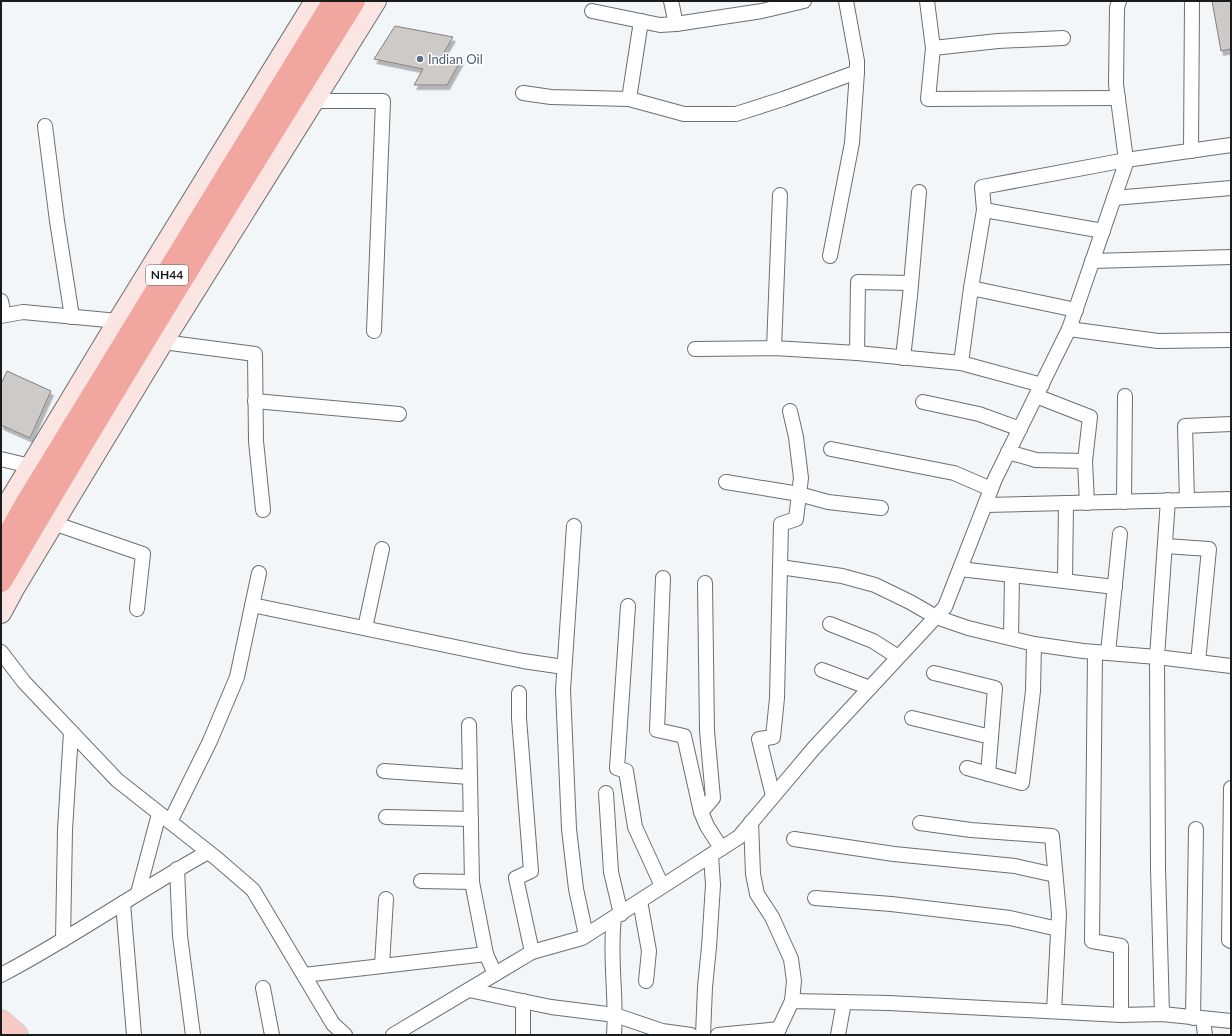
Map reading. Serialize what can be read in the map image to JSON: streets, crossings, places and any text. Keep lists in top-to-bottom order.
{
  "streets": {
    "highway": ["NH44"]
  },
  "places": ["Indian Oil"]
}
